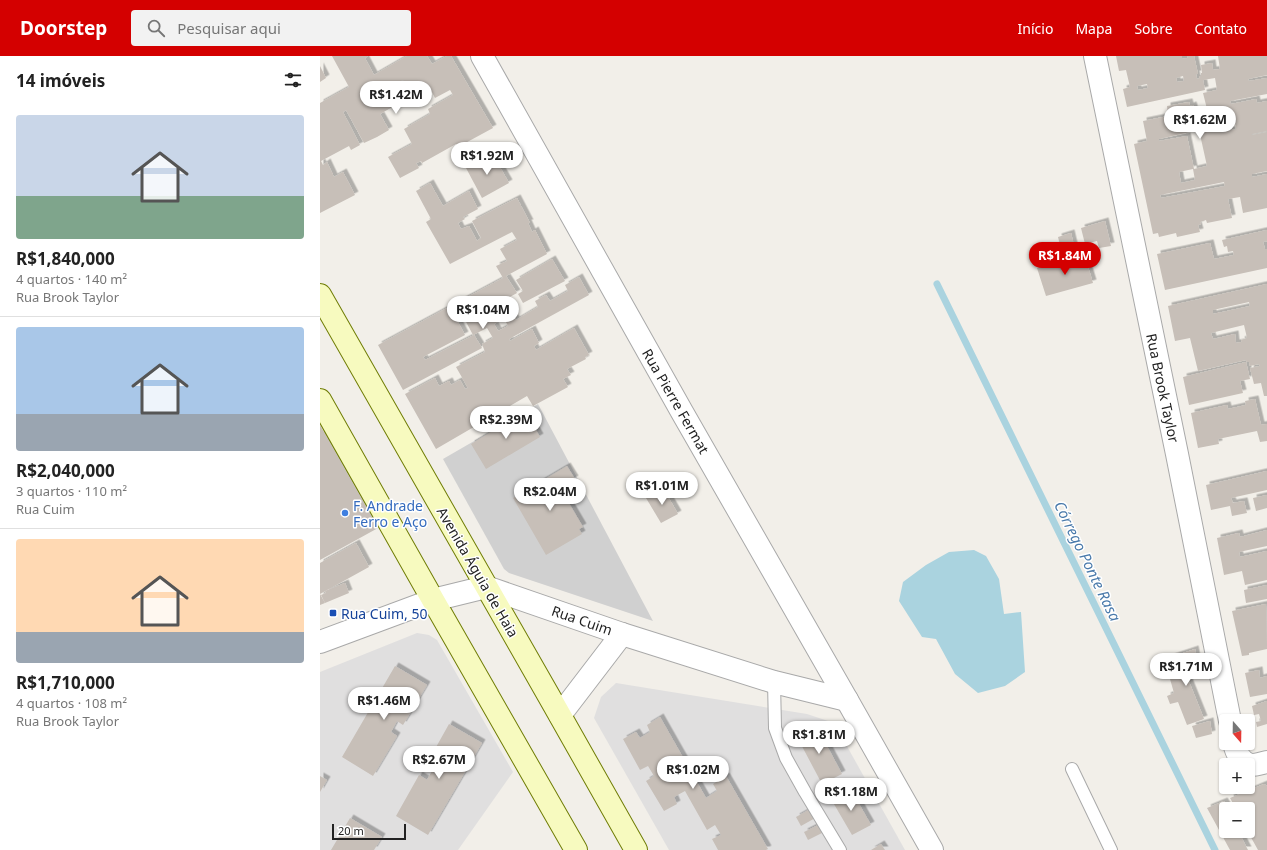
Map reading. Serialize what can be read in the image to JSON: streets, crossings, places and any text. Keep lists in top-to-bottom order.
{
  "streets": {
    "main road": ["Avenida Águia de Haia"],
    "street": ["Rua Brook Taylor", "Rua Pierre Fermat", "Rua Cuim"]
  },
  "crossings": [
    ["Rua Pierre Fermat", "Rua Cuim"],
    ["Avenida Águia de Haia", "Rua Cuim"]
  ],
  "water": ["Córrego Ponte Rasa"],
  "places": {
    "other": ["F. Andrade Ferro e Aço"],
    "transit": ["Rua Cuim, 50"]
  },
  "scale_bar": "20 m",
  "north": "bottom",
  "page": {
    "header": "Doorstep",
    "search": "Pesquisar aqui",
    "nav": [
      "Início",
      "Mapa",
      "Sobre",
      "Contato"
    ],
    "heading": "14 imóveis",
    "price": [
      "R$1.42M",
      "R$1.62M",
      "R$1.92M",
      "R$1.84M",
      "R$1.04M",
      "R$2.39M",
      "R$1.01M",
      "R$2.04M",
      "R$1.71M",
      "R$1.46M",
      "R$1.81M",
      "R$2.67M",
      "R$1.02M",
      "R$1.18M"
    ],
    "list": [
      {
        "name": "R$1,840,000",
        "note": "4 quartos · 140 m² · Rua Brook Taylor"
      },
      {
        "name": "R$2,040,000",
        "note": "3 quartos · 110 m² · Rua Cuim"
      },
      {
        "name": "R$1,710,000",
        "note": "4 quartos · 108 m² · Rua Brook Taylor"
      }
    ],
    "map_buttons": ["+", "−"],
    "scale": "20 m"
  }
}
